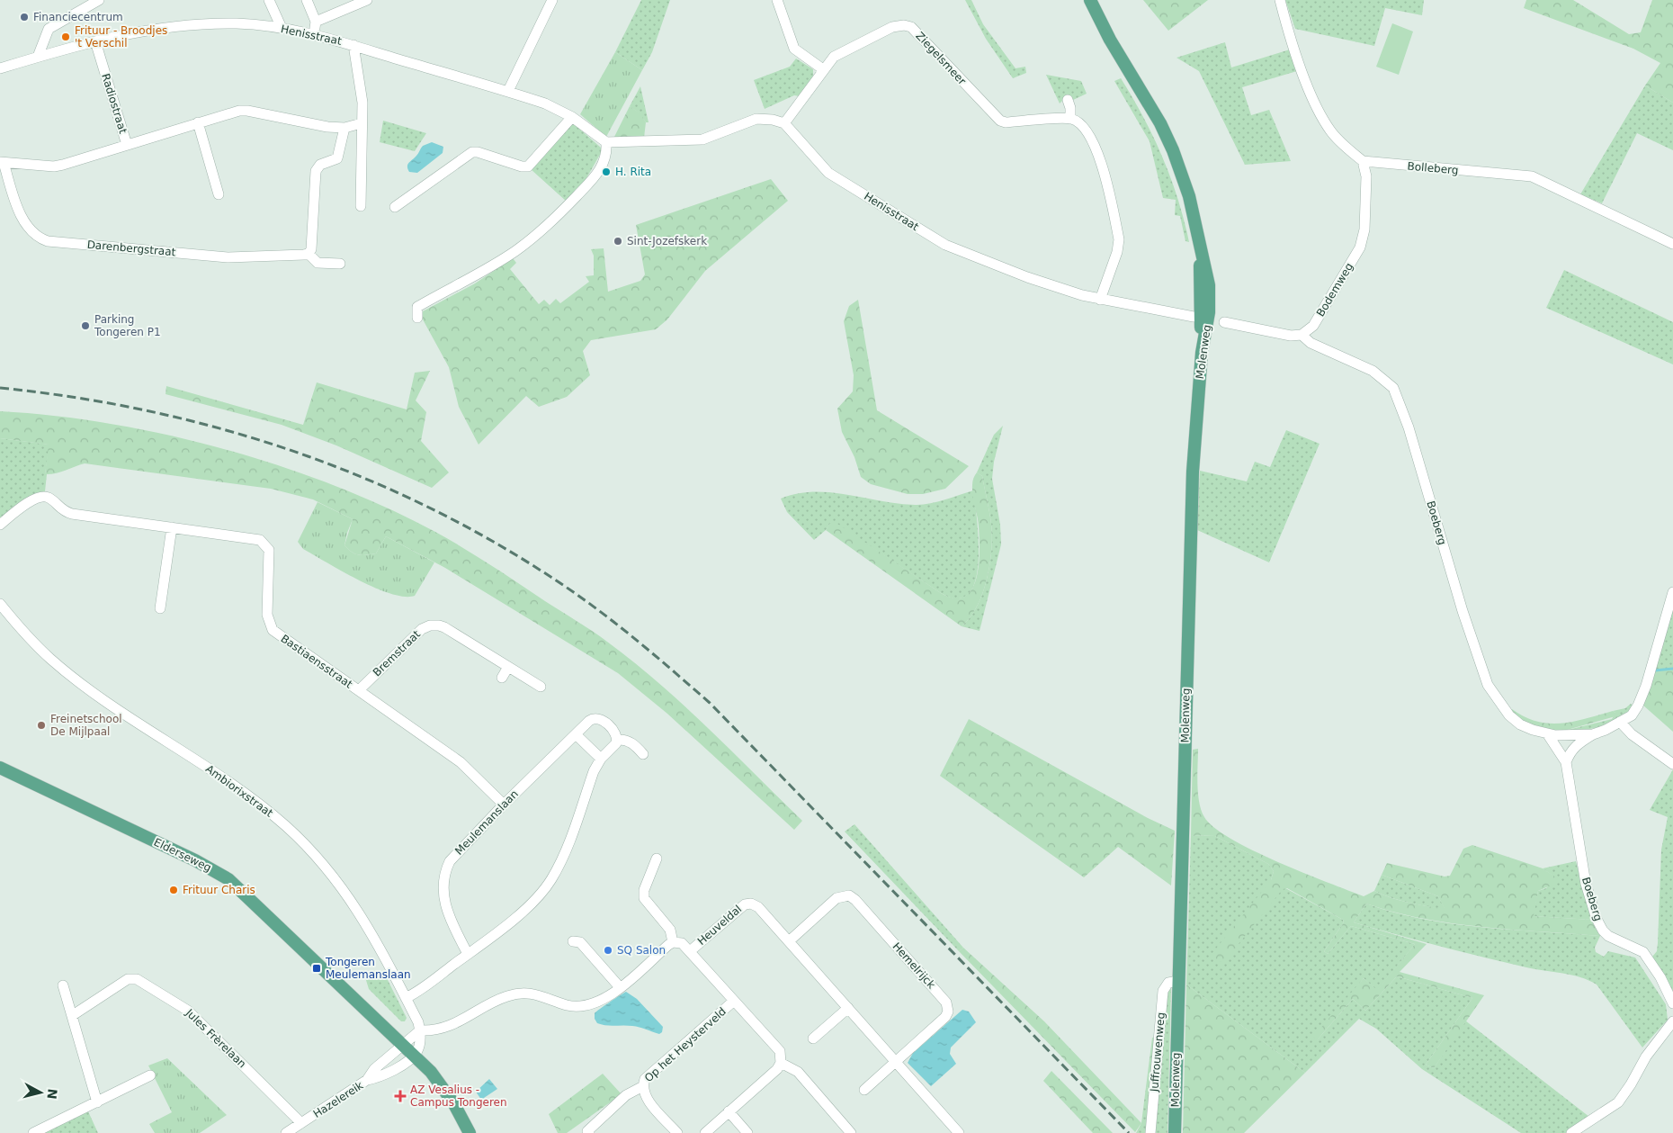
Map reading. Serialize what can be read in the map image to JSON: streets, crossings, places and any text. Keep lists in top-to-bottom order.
{
  "streets": {
    "main road": ["Molenweg", "Elderseweg"],
    "street": [
      "Henisstraat",
      "Ziegelsmeer",
      "Radiostraat",
      "Bolleberg",
      "Darenbergstraat",
      "Bodemweg",
      "Boeberg",
      "Bremstraat",
      "Bastiaensstraat",
      "Ambiorixstraat",
      "Meulemanslaan",
      "Heuveldal",
      "Hemelrijck",
      "Jules Frèrelaan",
      "Op het Heysterveld",
      "Juffrouwenweg",
      "Hazelereik"
    ]
  },
  "crossings": [
    ["Henisstraat", "Ziegelsmeer"],
    ["Henisstraat", "Radiostraat"],
    ["Bolleberg", "Bodemweg"],
    ["Bodemweg", "Boeberg"],
    ["Molenweg", "Juffrouwenweg"],
    ["Bremstraat", "Bastiaensstraat"],
    ["Bastiaensstraat", "Meulemanslaan"],
    ["Elderseweg", "Hazelereik"],
    ["Heuveldal", "Hemelrijck"],
    ["Heuveldal", "Op het Heysterveld"],
    ["Jules Frèrelaan", "Hazelereik"]
  ],
  "places": {
    "other": [
      "Financiecentrum",
      "Frituur - Broodjes 't Verschil",
      "H. Rita",
      "Sint-Jozefskerk",
      "Parking Tongeren P1",
      "Freinetschool De Mijlpaal",
      "Frituur Charis",
      "SQ Salon"
    ],
    "transit": ["Tongeren Meulemanslaan"],
    "health": ["AZ Vesalius - Campus Tongeren"]
  },
  "north": "right"
}
